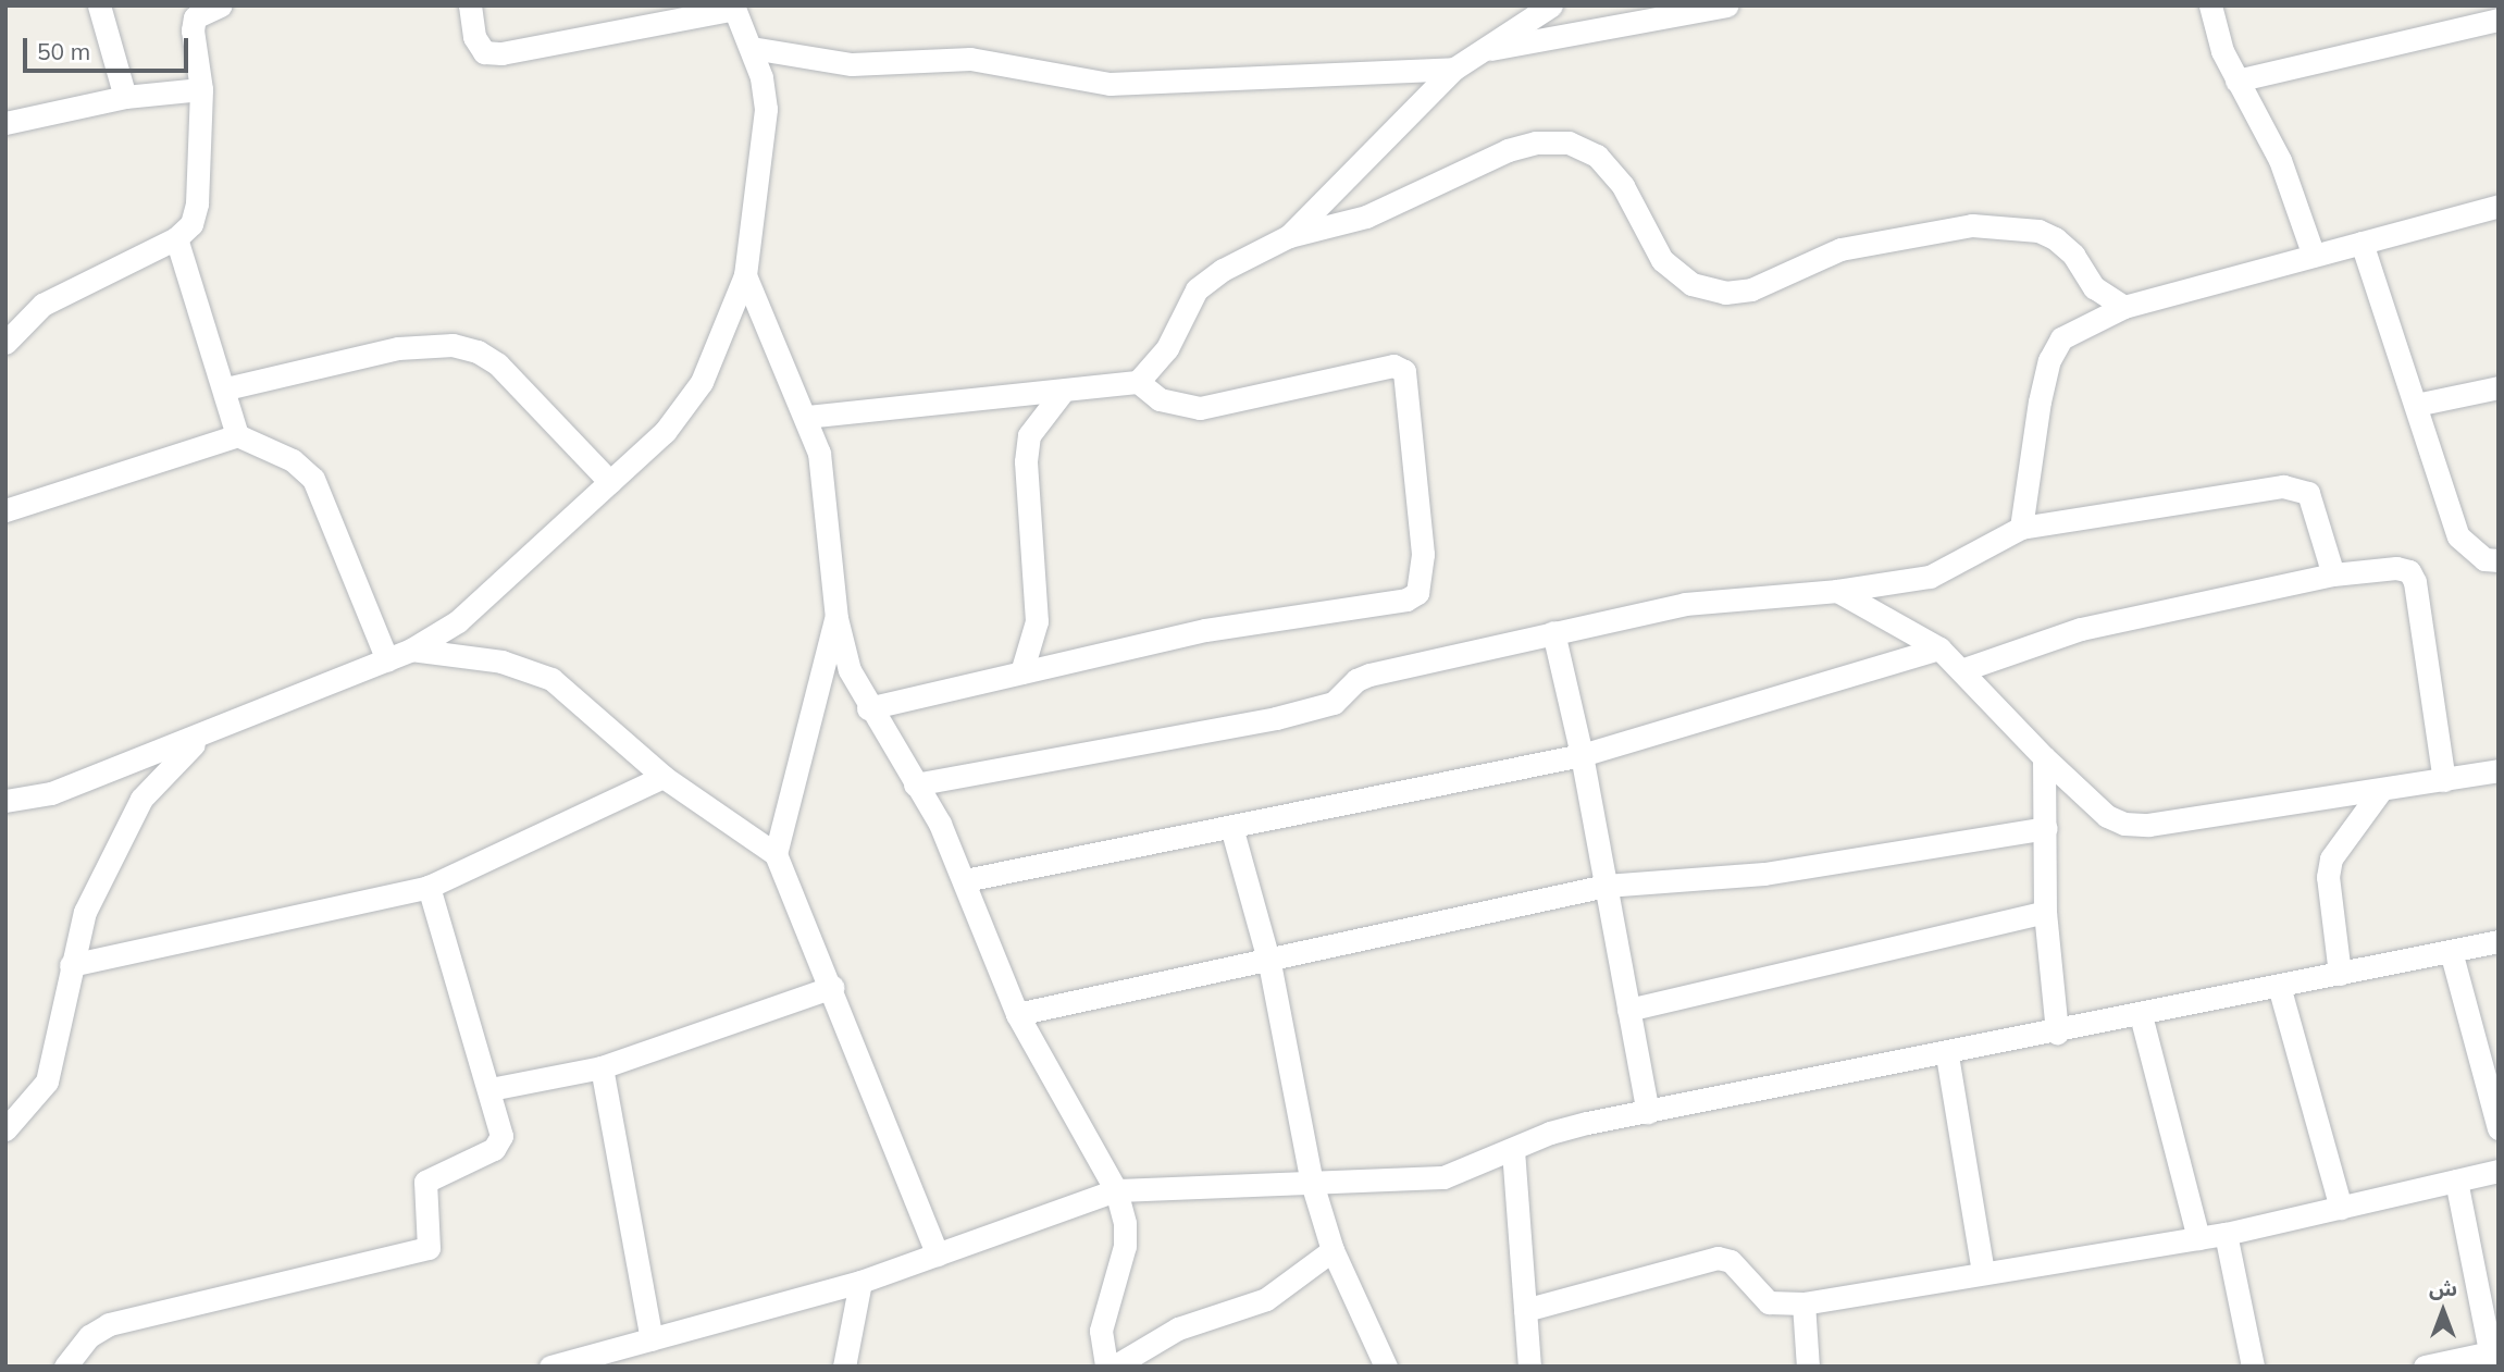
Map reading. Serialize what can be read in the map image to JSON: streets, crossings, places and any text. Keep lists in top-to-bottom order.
{
  "scale_bar": "50 m",
  "north": "top"
}
